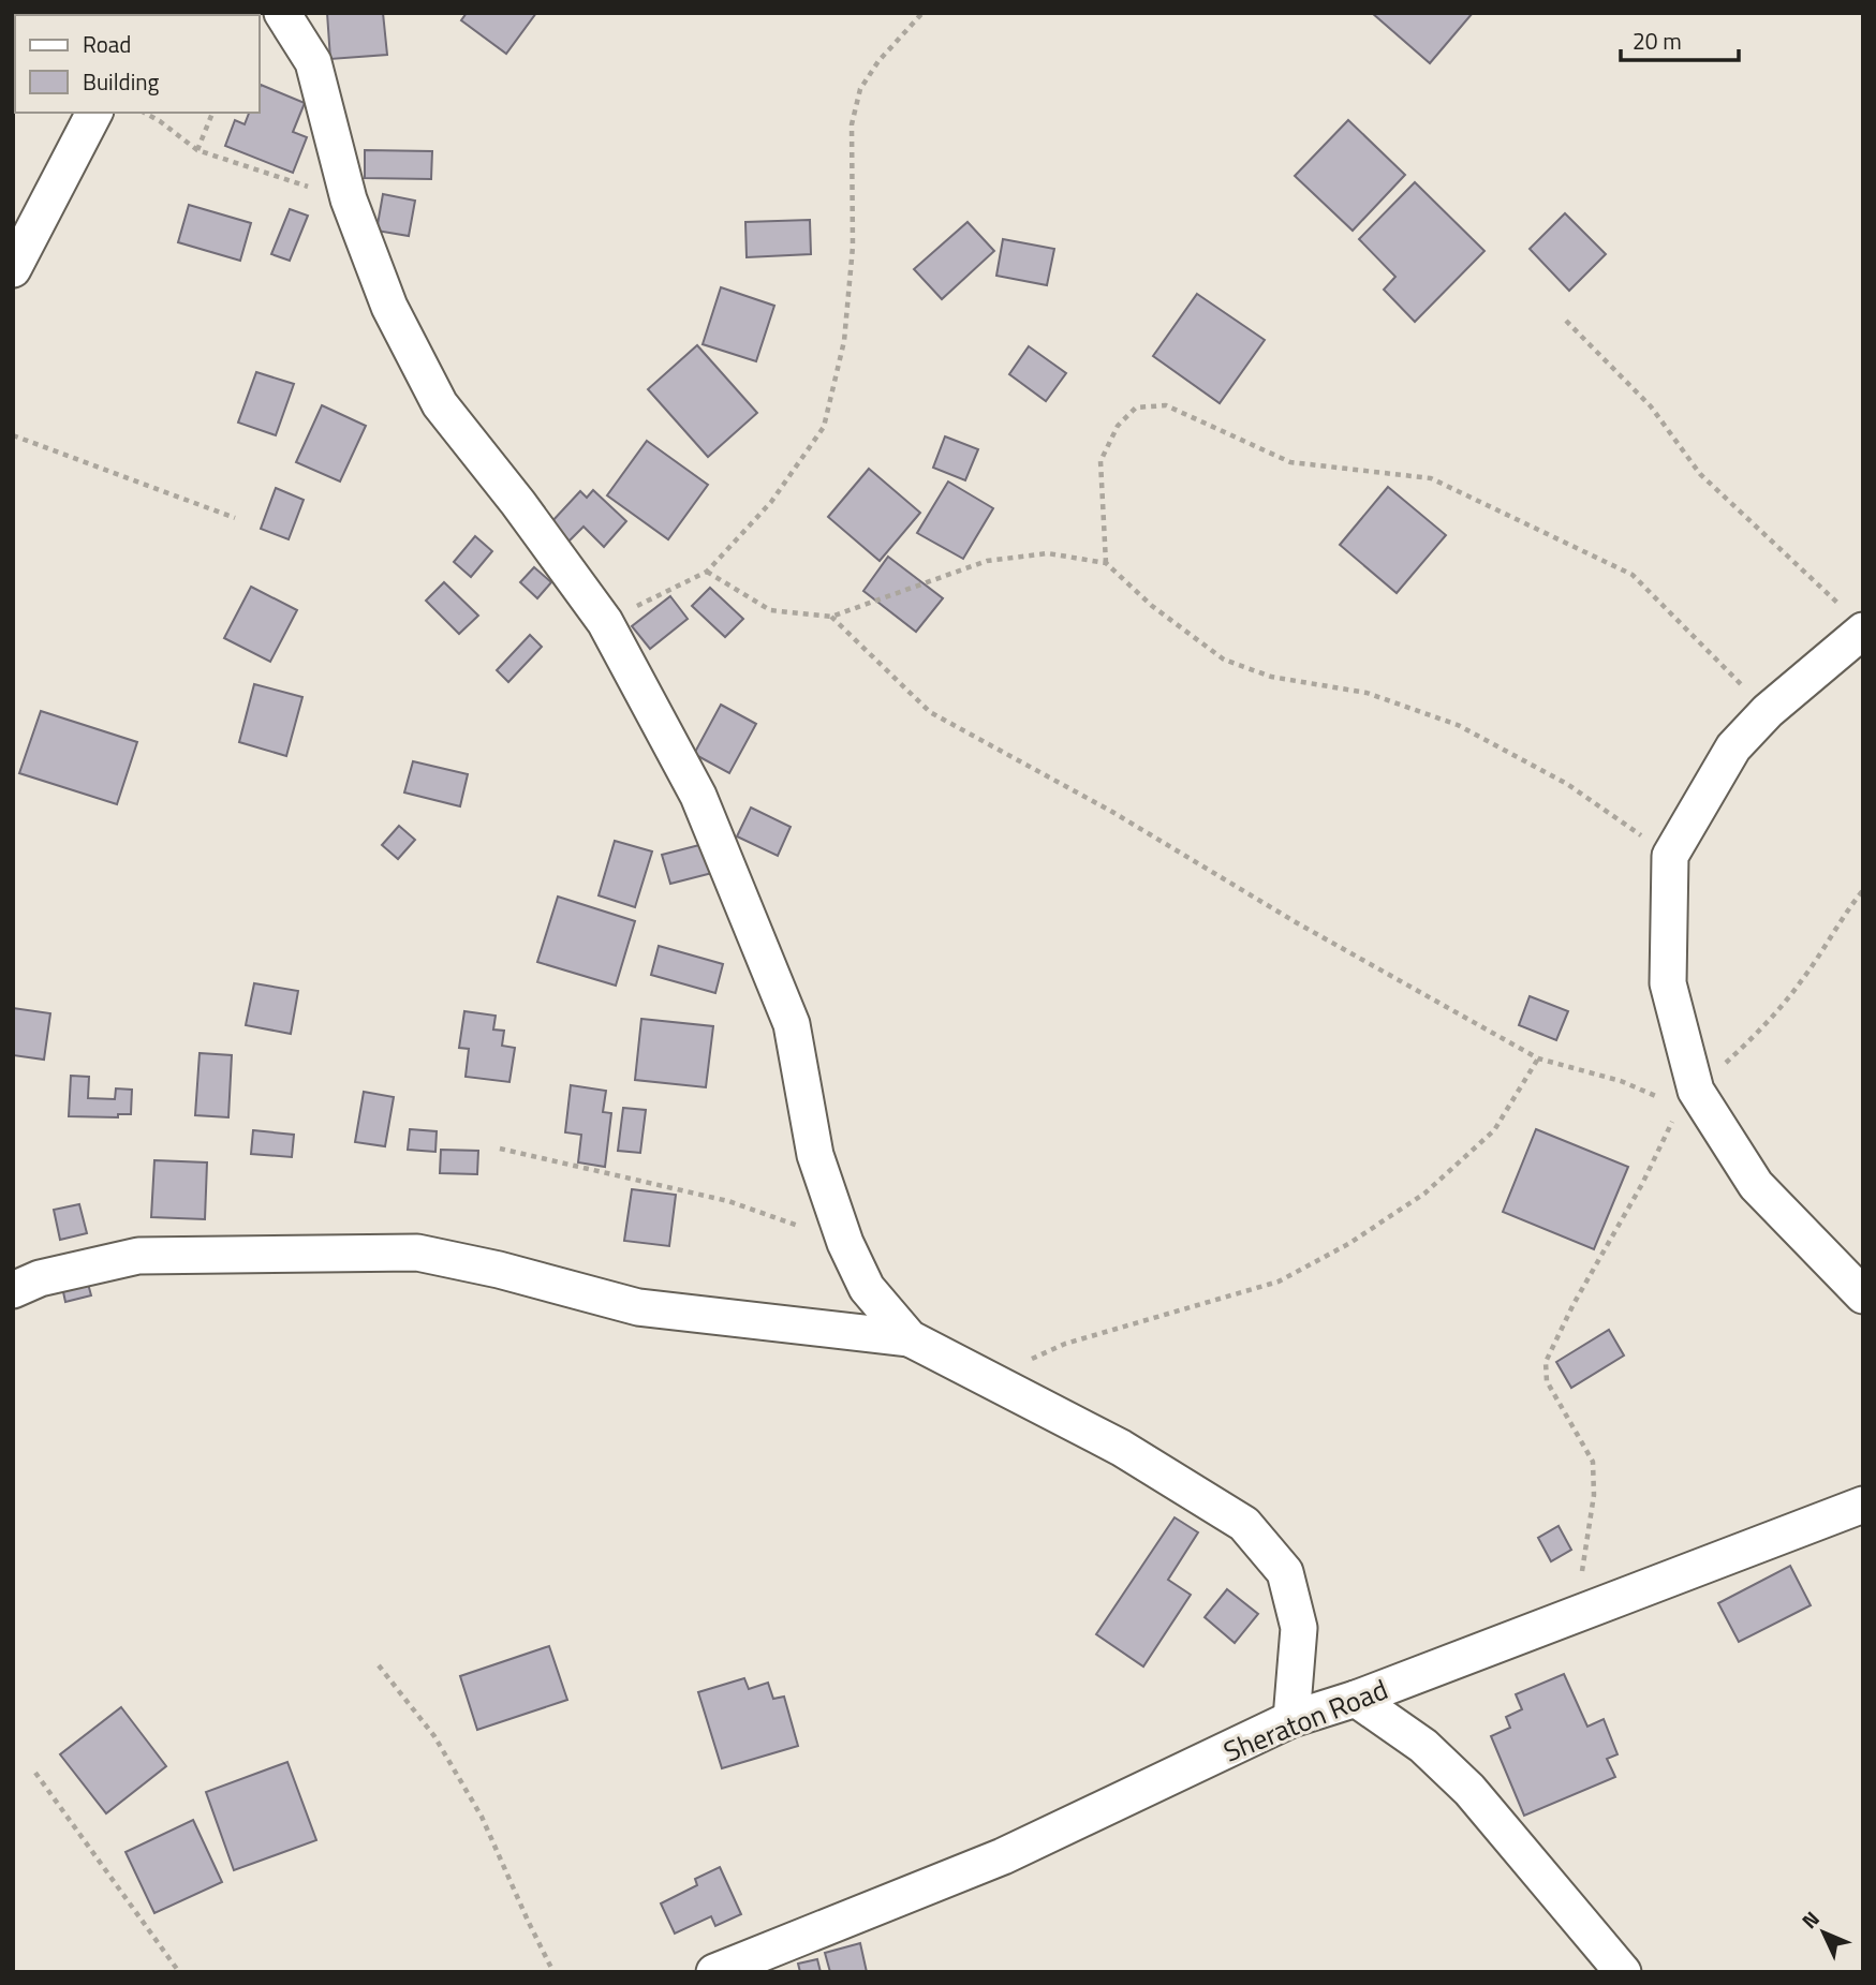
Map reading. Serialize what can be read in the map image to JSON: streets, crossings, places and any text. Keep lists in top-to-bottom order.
{
  "streets": {
    "street": ["Sheraton Road"]
  },
  "legend": ["Road", "Building"],
  "scale_bar": "20 m",
  "north": "top left"
}
